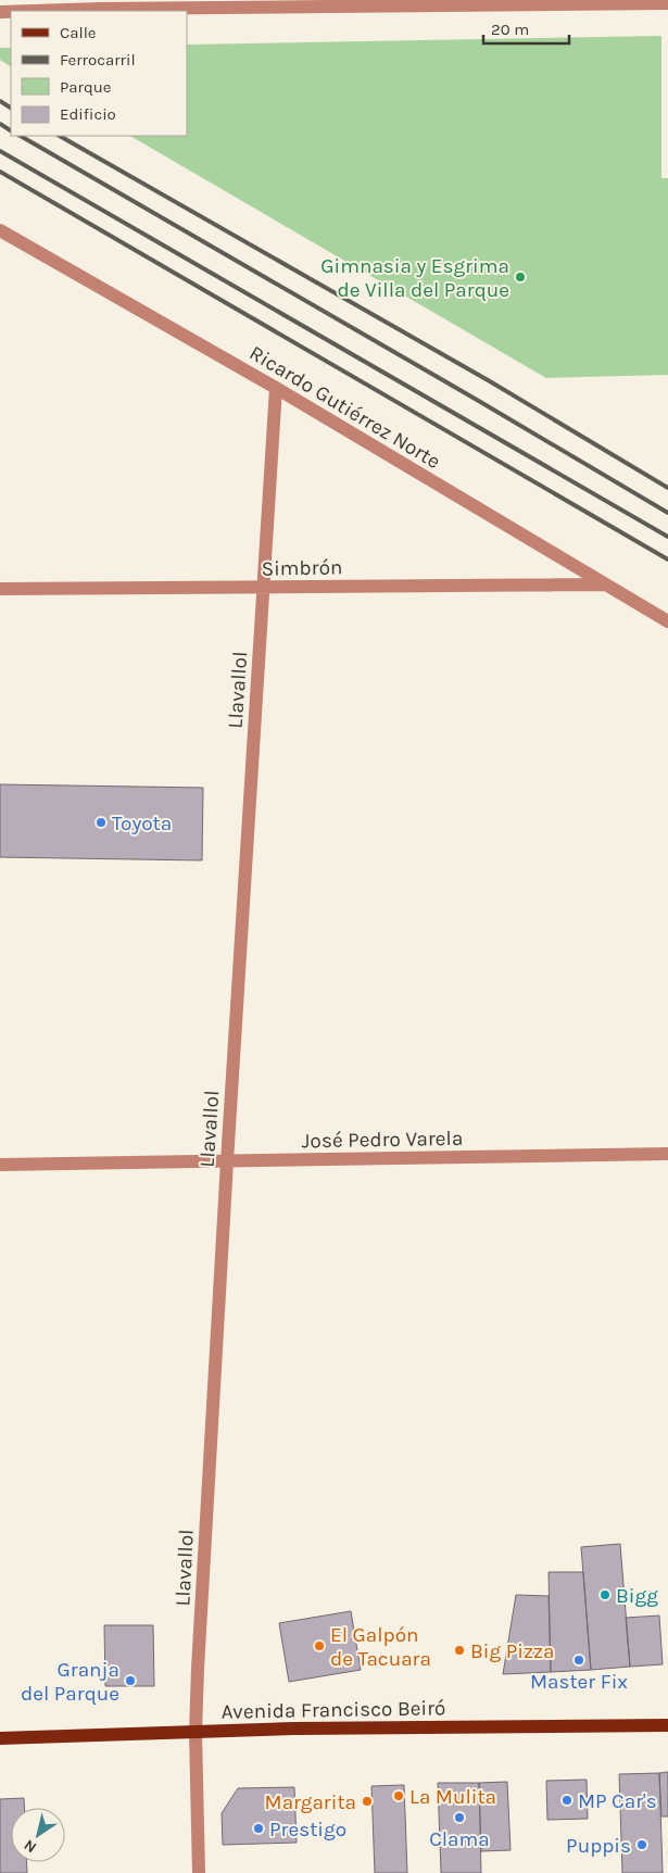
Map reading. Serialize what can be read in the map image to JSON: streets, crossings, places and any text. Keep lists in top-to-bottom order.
{
  "streets": {
    "main road": ["Avenida Francisco Beiró"],
    "street": [
      "Ricardo Gutiérrez Norte",
      "Simbrón",
      "Llavallol",
      "José Pedro Varela"
    ]
  },
  "crossings": [
    ["Ricardo Gutiérrez Norte", "Simbrón"],
    ["Ricardo Gutiérrez Norte", "Llavallol"],
    ["Simbrón", "Llavallol"],
    ["Llavallol", "José Pedro Varela"],
    ["Llavallol", "Avenida Francisco Beiró"]
  ],
  "places": [
    "Gimnasia y Esgrima de Villa del Parque",
    "Toyota",
    "Bigg",
    "El Galpón de Tacuara",
    "Big Pizza",
    "Master Fix",
    "Granja del Parque",
    "La Mulita",
    "MP Car's",
    "Margarita",
    "Clama",
    "Prestigo",
    "Puppis"
  ],
  "legend": [
    "Calle",
    "Ferrocarril",
    "Parque",
    "Edificio"
  ],
  "scale_bar": "20 m",
  "north": "bottom left"
}
